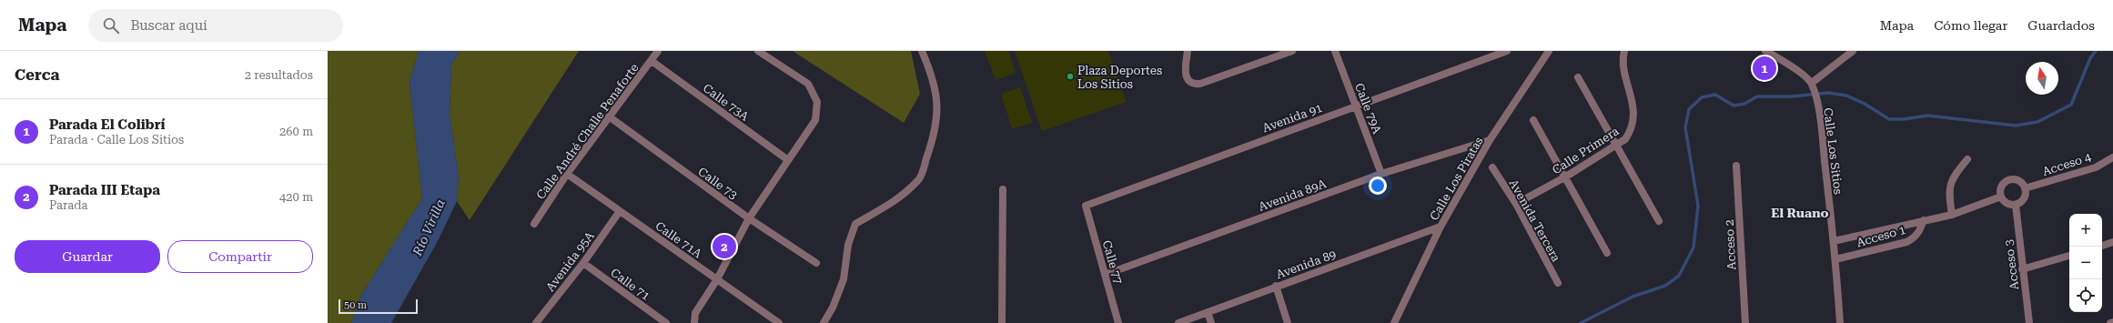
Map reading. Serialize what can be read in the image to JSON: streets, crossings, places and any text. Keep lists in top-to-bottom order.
{
  "streets": {
    "street": [
      "Calle 73A",
      "Calle 79A",
      "Avenida 91",
      "Calle André Challe Penaforte",
      "Calle Primera",
      "Calle Los Sitios",
      "Acceso 4",
      "Calle Los Piratas",
      "Calle 73",
      "Avenida 89A",
      "Avenida Tercera",
      "Acceso 1",
      "Calle 71A",
      "Acceso 2",
      "Avenida 95A",
      "Calle 77",
      "Avenida 89",
      "Acceso 3",
      "Calle 71"
    ]
  },
  "crossings": [
    ["Calle 73A", "Calle André Challe Penaforte"],
    ["Calle 79A", "Avenida 91"],
    ["Calle 79A", "Avenida 89A"],
    ["Avenida 91", "Calle 77"],
    ["Calle André Challe Penaforte", "Calle 73"],
    ["Calle André Challe Penaforte", "Calle 71A"],
    ["Calle Primera", "Avenida Tercera"],
    ["Calle Los Sitios", "Acceso 1"],
    ["Acceso 4", "Acceso 1"],
    ["Acceso 4", "Acceso 3"],
    ["Calle Los Piratas", "Avenida 89A"],
    ["Calle Los Piratas", "Avenida 89"],
    ["Avenida 89A", "Calle 77"],
    ["Acceso 1", "Acceso 3"],
    ["Calle 71A", "Avenida 95A"],
    ["Avenida 95A", "Calle 71"]
  ],
  "districts": ["El Ruano"],
  "water": ["Río Virilla"],
  "places": ["Plaza Deportes Los Sitios"],
  "scale_bar": "50 m",
  "north": "top",
  "page": {
    "header": "Mapa",
    "search": "Buscar aquí",
    "nav": ["Mapa", "Cómo llegar", "Guardados"],
    "heading": ["Cerca", "2 resultados"],
    "pins": ["1", "2"],
    "list": [
      {
        "mark": "1",
        "name": "Parada El Colibrí",
        "note": "Parada · Calle Los Sitios",
        "value": "260 m"
      },
      {
        "mark": "2",
        "name": "Parada III Etapa",
        "note": "Parada",
        "value": "420 m"
      }
    ],
    "map_buttons": ["+", "−"],
    "buttons": ["Guardar", "Compartir"],
    "scale": "50 m"
  }
}
